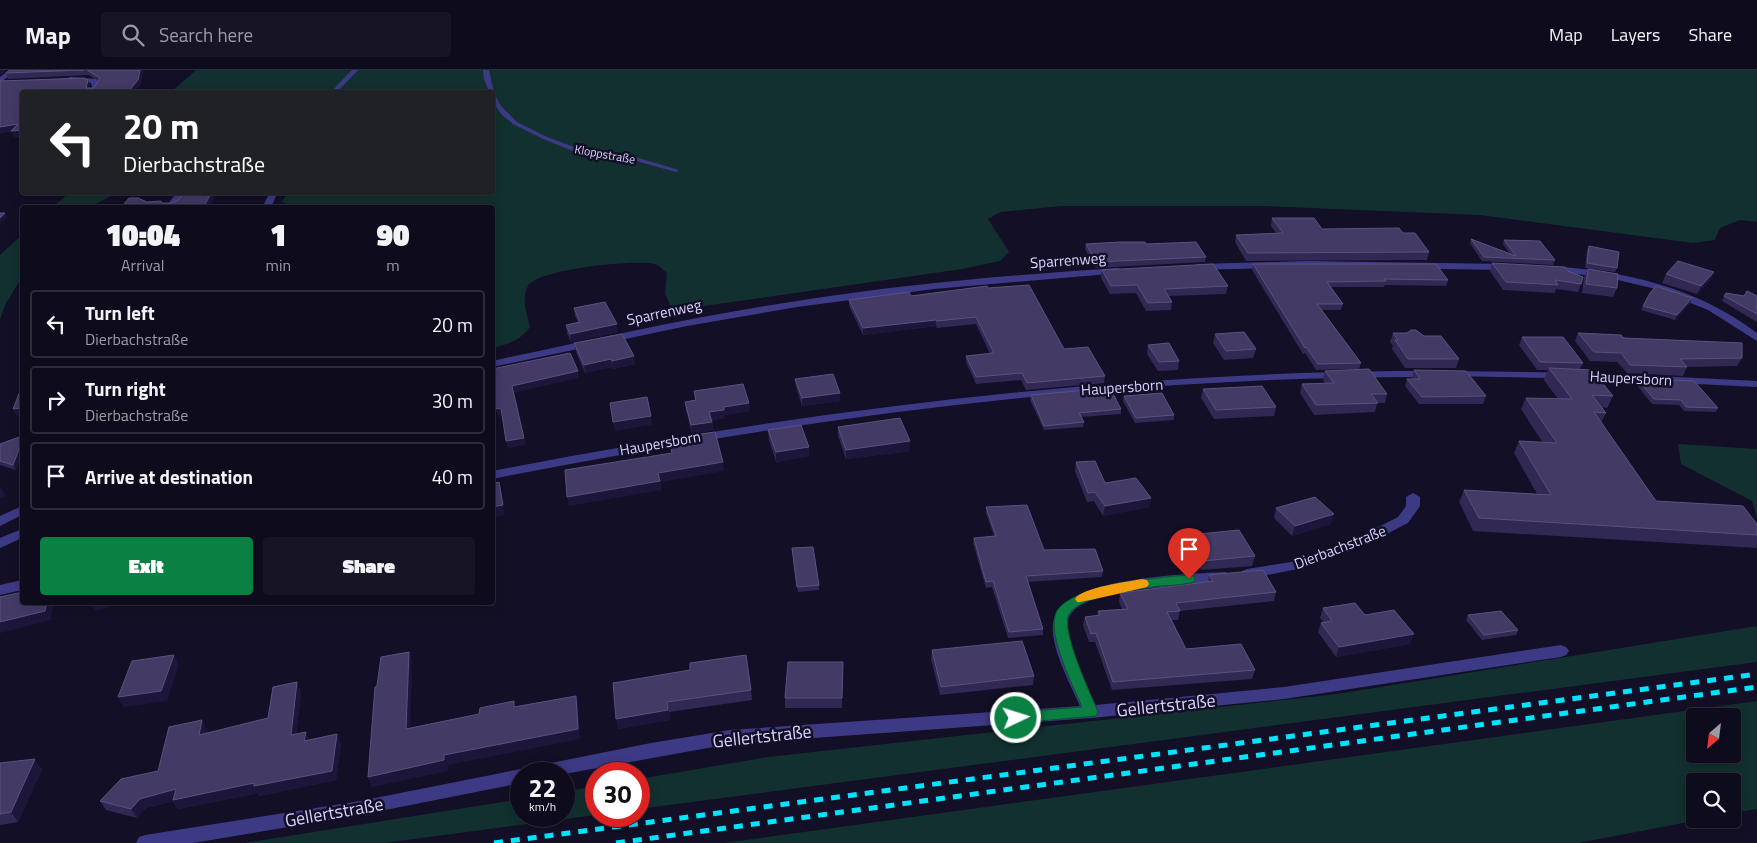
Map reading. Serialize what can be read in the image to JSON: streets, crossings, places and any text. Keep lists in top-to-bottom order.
{
  "streets": {
    "street": [
      "Sparrenweg",
      "Haupersborn",
      "Dierbachstraße",
      "Gellertstraße"
    ],
    "lane": ["Kloppstraße"]
  },
  "crossings": [
    ["Dierbachstraße", "Gellertstraße"]
  ],
  "north": "bottom left",
  "page": {
    "header": "Map",
    "search": "Search here",
    "nav": ["Map", "Layers", "Share"],
    "turn": ["20 m", "Dierbachstraße"],
    "eta": [
      "10:04",
      "Arrival",
      "1",
      "min",
      "90",
      "m"
    ],
    "list": [
      {
        "name": "Turn left",
        "note": "Dierbachstraße",
        "value": "20 m"
      },
      {
        "name": "Turn right",
        "note": "Dierbachstraße",
        "value": "30 m"
      },
      {
        "name": "Arrive at destination",
        "value": "40 m"
      }
    ],
    "buttons": ["Exit", "Share"],
    "speed": "22 km/h",
    "limit": "30"
  }
}
